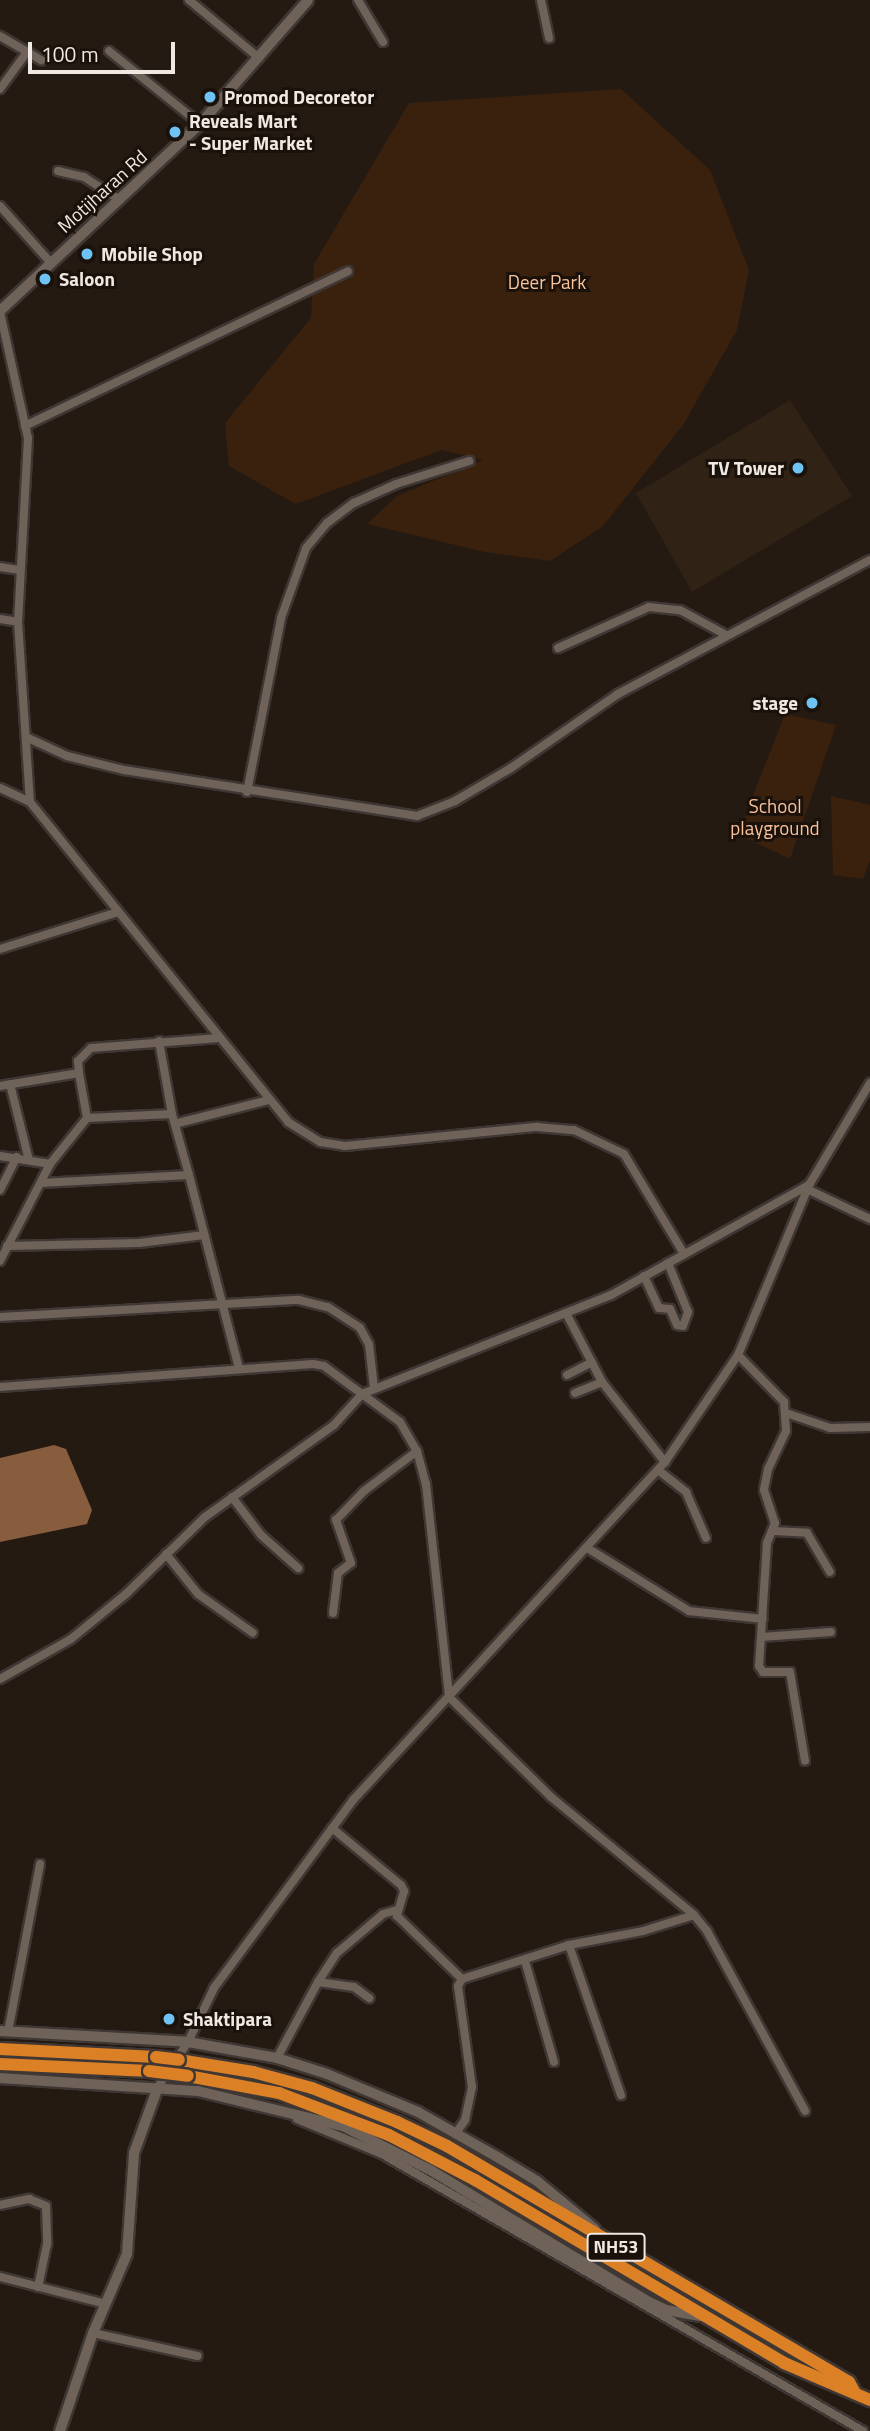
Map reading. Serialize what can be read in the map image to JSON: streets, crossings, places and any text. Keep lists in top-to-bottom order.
{
  "streets": {
    "highway": ["NH53"],
    "main road": ["Motijharan Rd"]
  },
  "parks": ["Deer Park", "School playground"],
  "places": [
    "Promod Decoretor",
    "Reveals Mart - Super Market",
    "Mobile Shop",
    "Saloon",
    "TV Tower",
    "stage",
    "Shaktipara"
  ],
  "scale_bar": "100 m"
}
